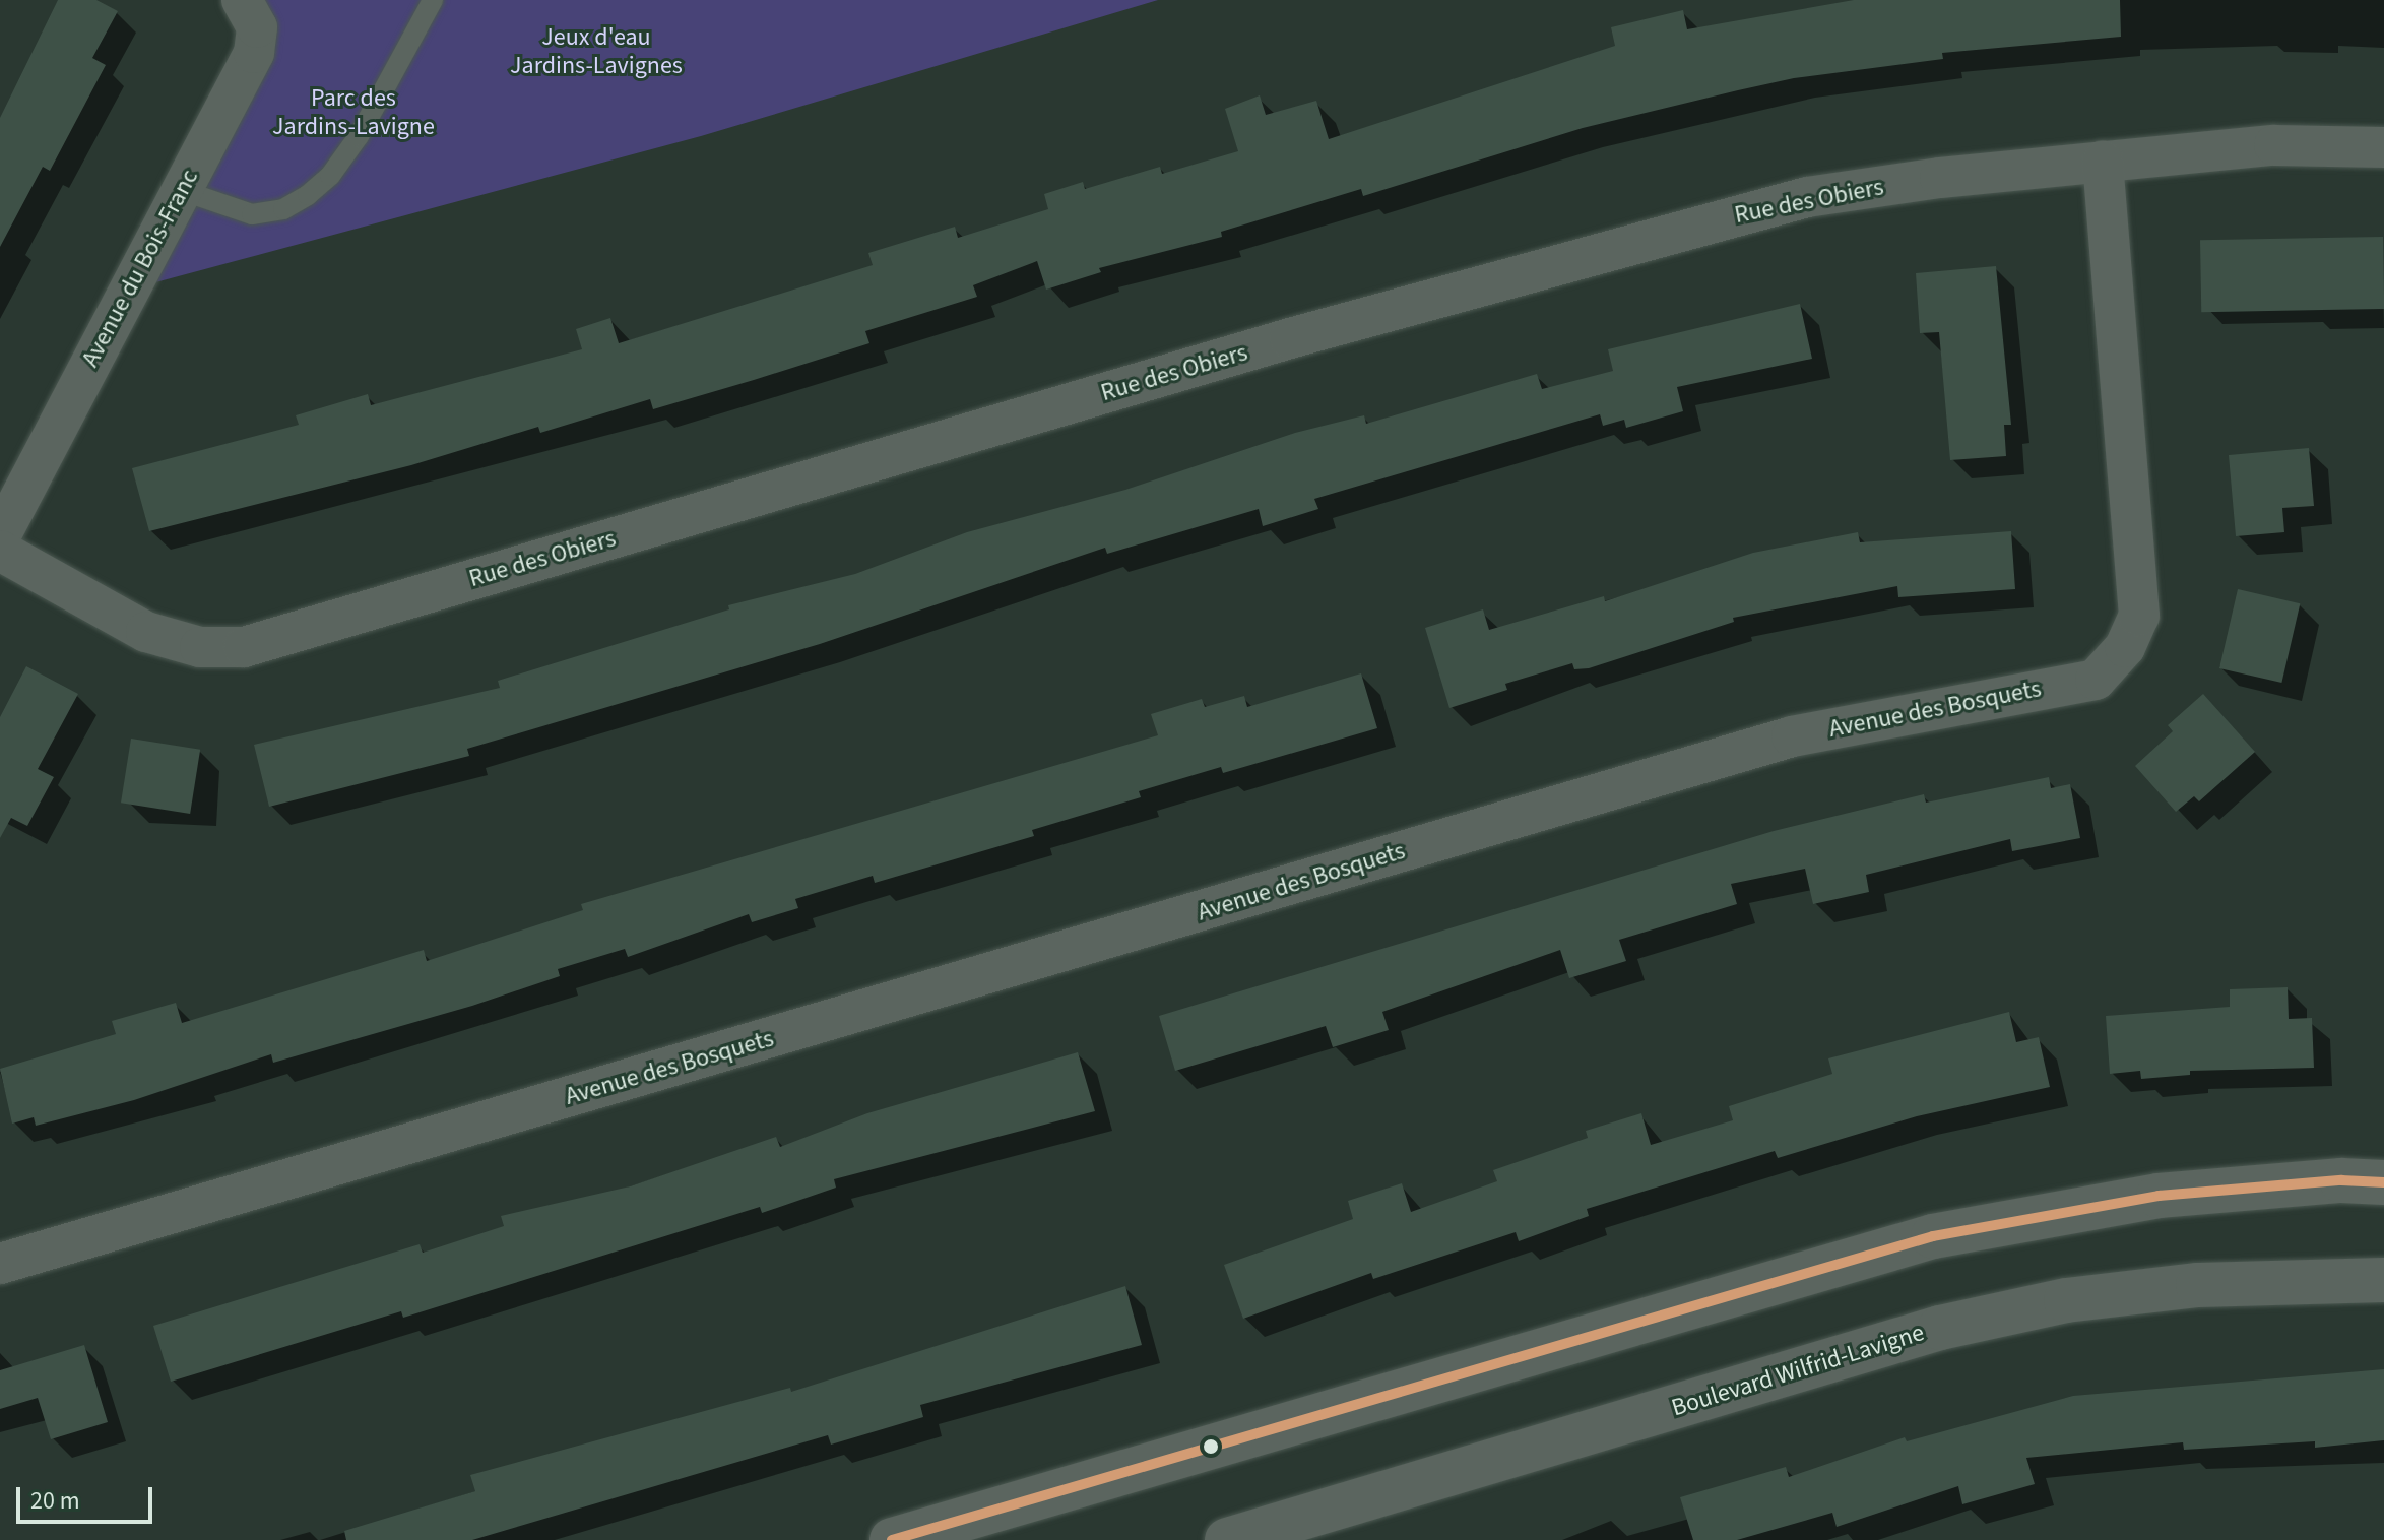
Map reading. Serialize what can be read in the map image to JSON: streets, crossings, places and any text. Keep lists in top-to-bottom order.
{
  "streets": {
    "street": [
      "Rue des Obiers",
      "Avenue du Bois-Franc",
      "Avenue des Bosquets",
      "Boulevard Wilfrid-Lavigne"
    ]
  },
  "crossings": [
    ["Rue des Obiers", "Avenue des Bosquets"]
  ],
  "parks": ["Jeux d'eau Jardins-Lavignes", "Parc des Jardins-Lavigne"],
  "lines": ["transit line 20"],
  "scale_bar": "20 m"
}
